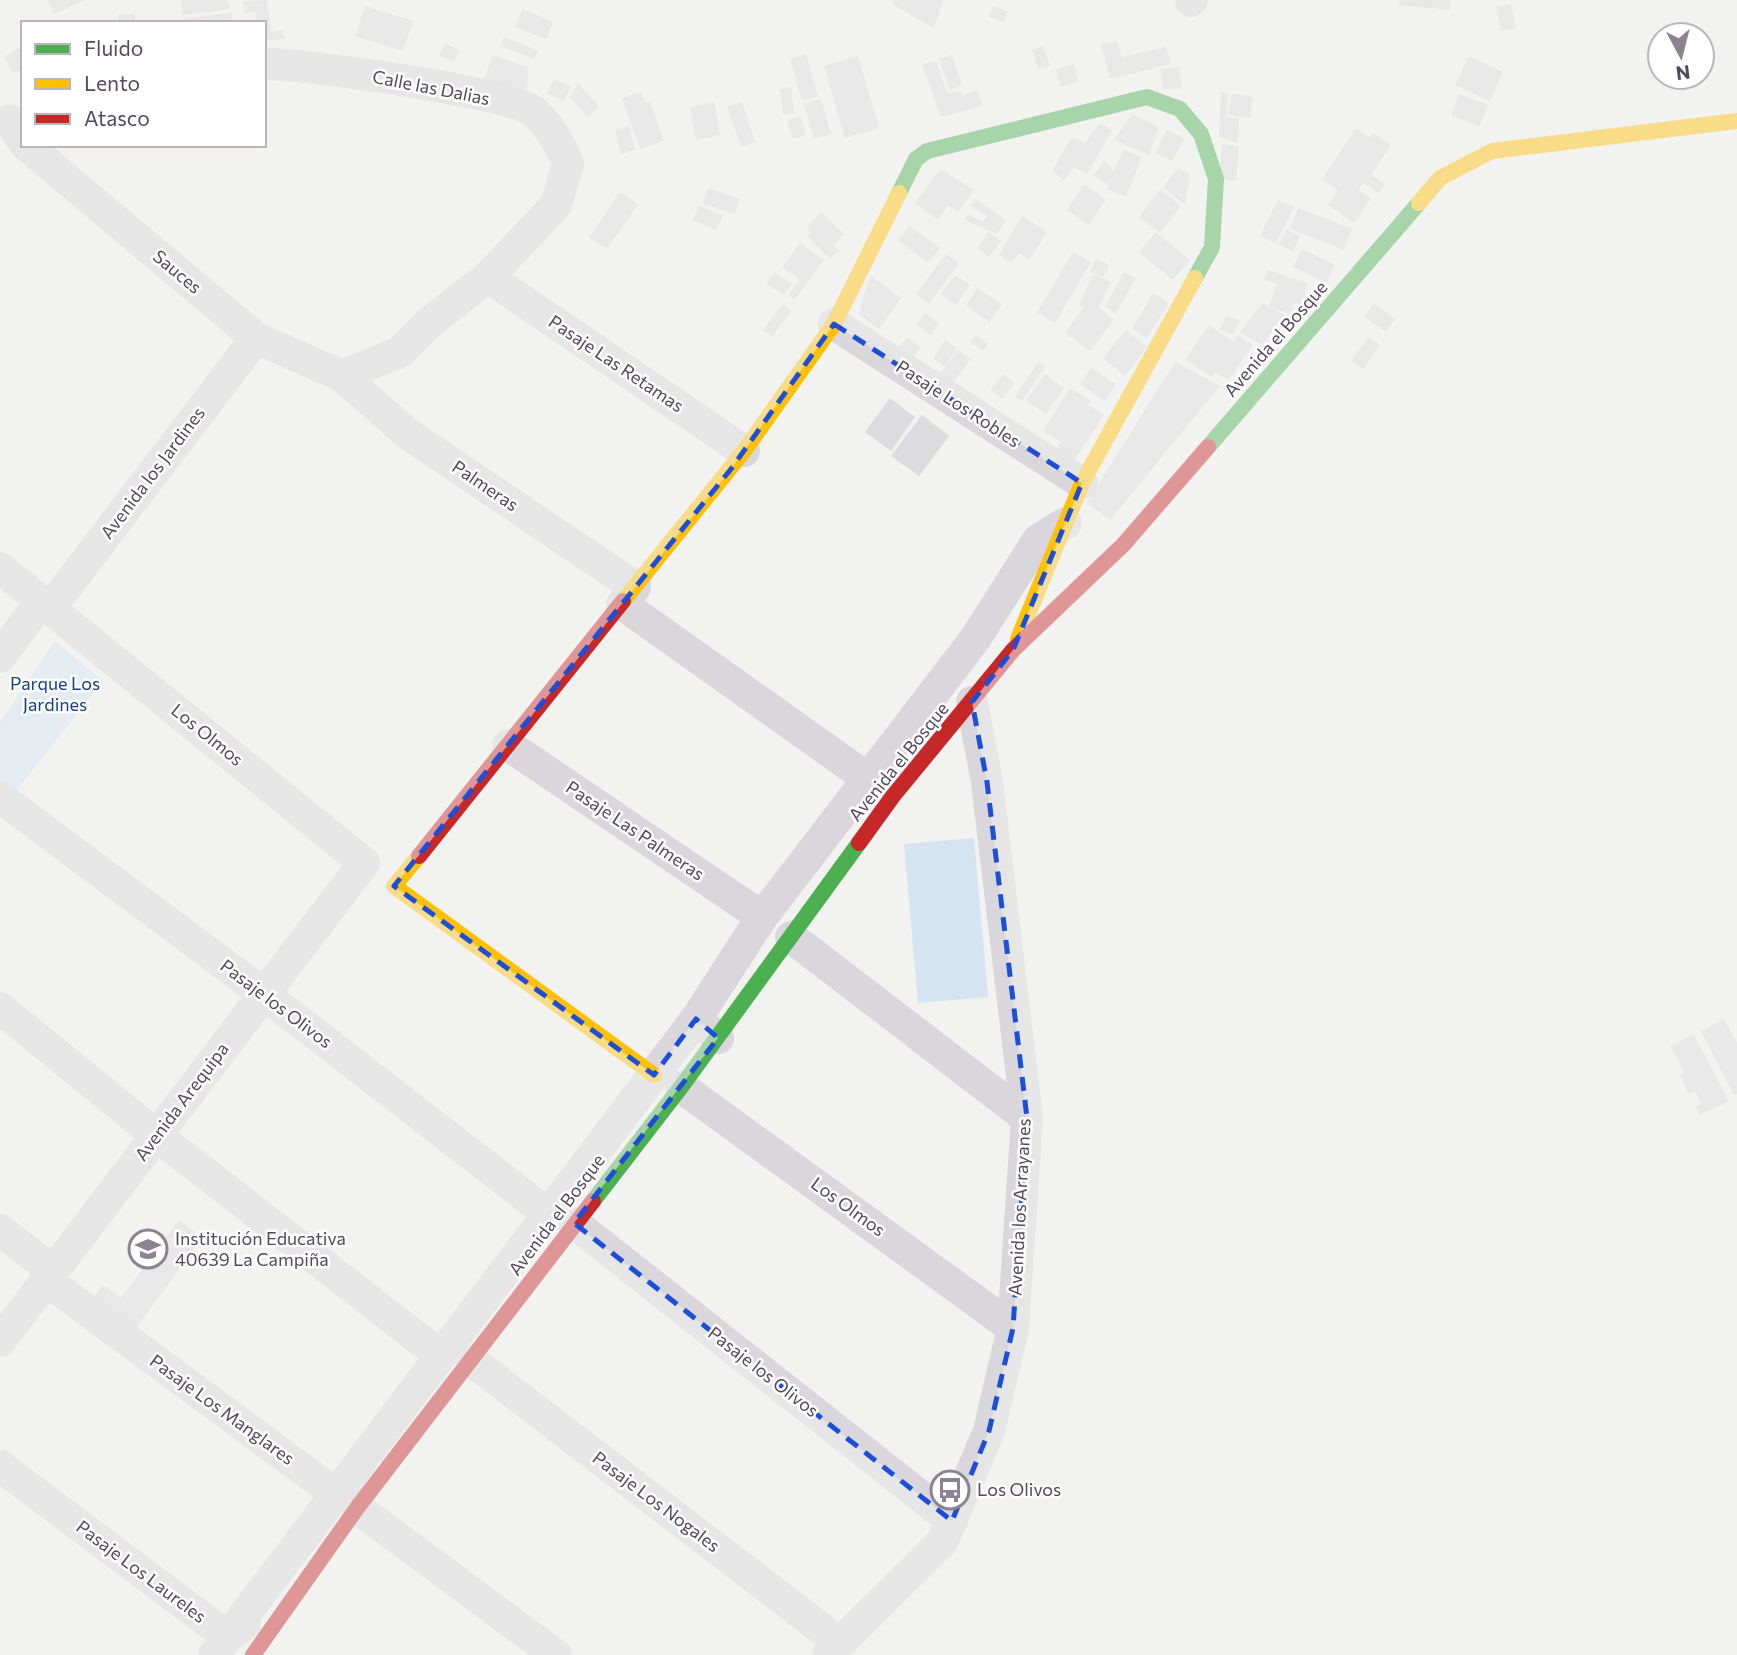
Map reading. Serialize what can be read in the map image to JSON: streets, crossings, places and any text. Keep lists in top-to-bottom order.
{
  "streets": {
    "street": [
      "Calle las Dalias",
      "Sauces",
      "Avenida el Bosque",
      "Pasaje Las Retamas",
      "Pasaje Los Robles",
      "Avenida los Jardines",
      "Palmeras",
      "Los Olmos",
      "Pasaje Las Palmeras",
      "Pasaje los Olivos",
      "Avenida Arequipa",
      "Avenida los Arrayanes",
      "Pasaje Los Manglares",
      "Pasaje Los Nogales",
      "Pasaje Los Laureles"
    ]
  },
  "crossings": [
    ["Calle las Dalias", "Pasaje Las Retamas"],
    ["Sauces", "Avenida los Jardines"],
    ["Sauces", "Palmeras"],
    ["Avenida el Bosque", "Pasaje los Olivos"],
    ["Avenida el Bosque", "Avenida los Arrayanes"],
    ["Avenida el Bosque", "Pasaje Los Nogales"],
    ["Avenida los Jardines", "Los Olmos"],
    ["Los Olmos", "Pasaje Las Palmeras"],
    ["Los Olmos", "Avenida Arequipa"],
    ["Los Olmos", "Avenida los Arrayanes"],
    ["Pasaje los Olivos", "Avenida Arequipa"],
    ["Pasaje los Olivos", "Avenida los Arrayanes"],
    ["Avenida Arequipa", "Pasaje Los Manglares"],
    ["Avenida los Arrayanes", "Pasaje Los Nogales"]
  ],
  "parks": ["Parque Los Jardines"],
  "places": {
    "school or university": ["Institución Educativa 40639 La Campiña"],
    "bus stop": ["Los Olivos"]
  },
  "legend": ["Fluido", "Lento", "Atasco"],
  "north": "bottom"
}
